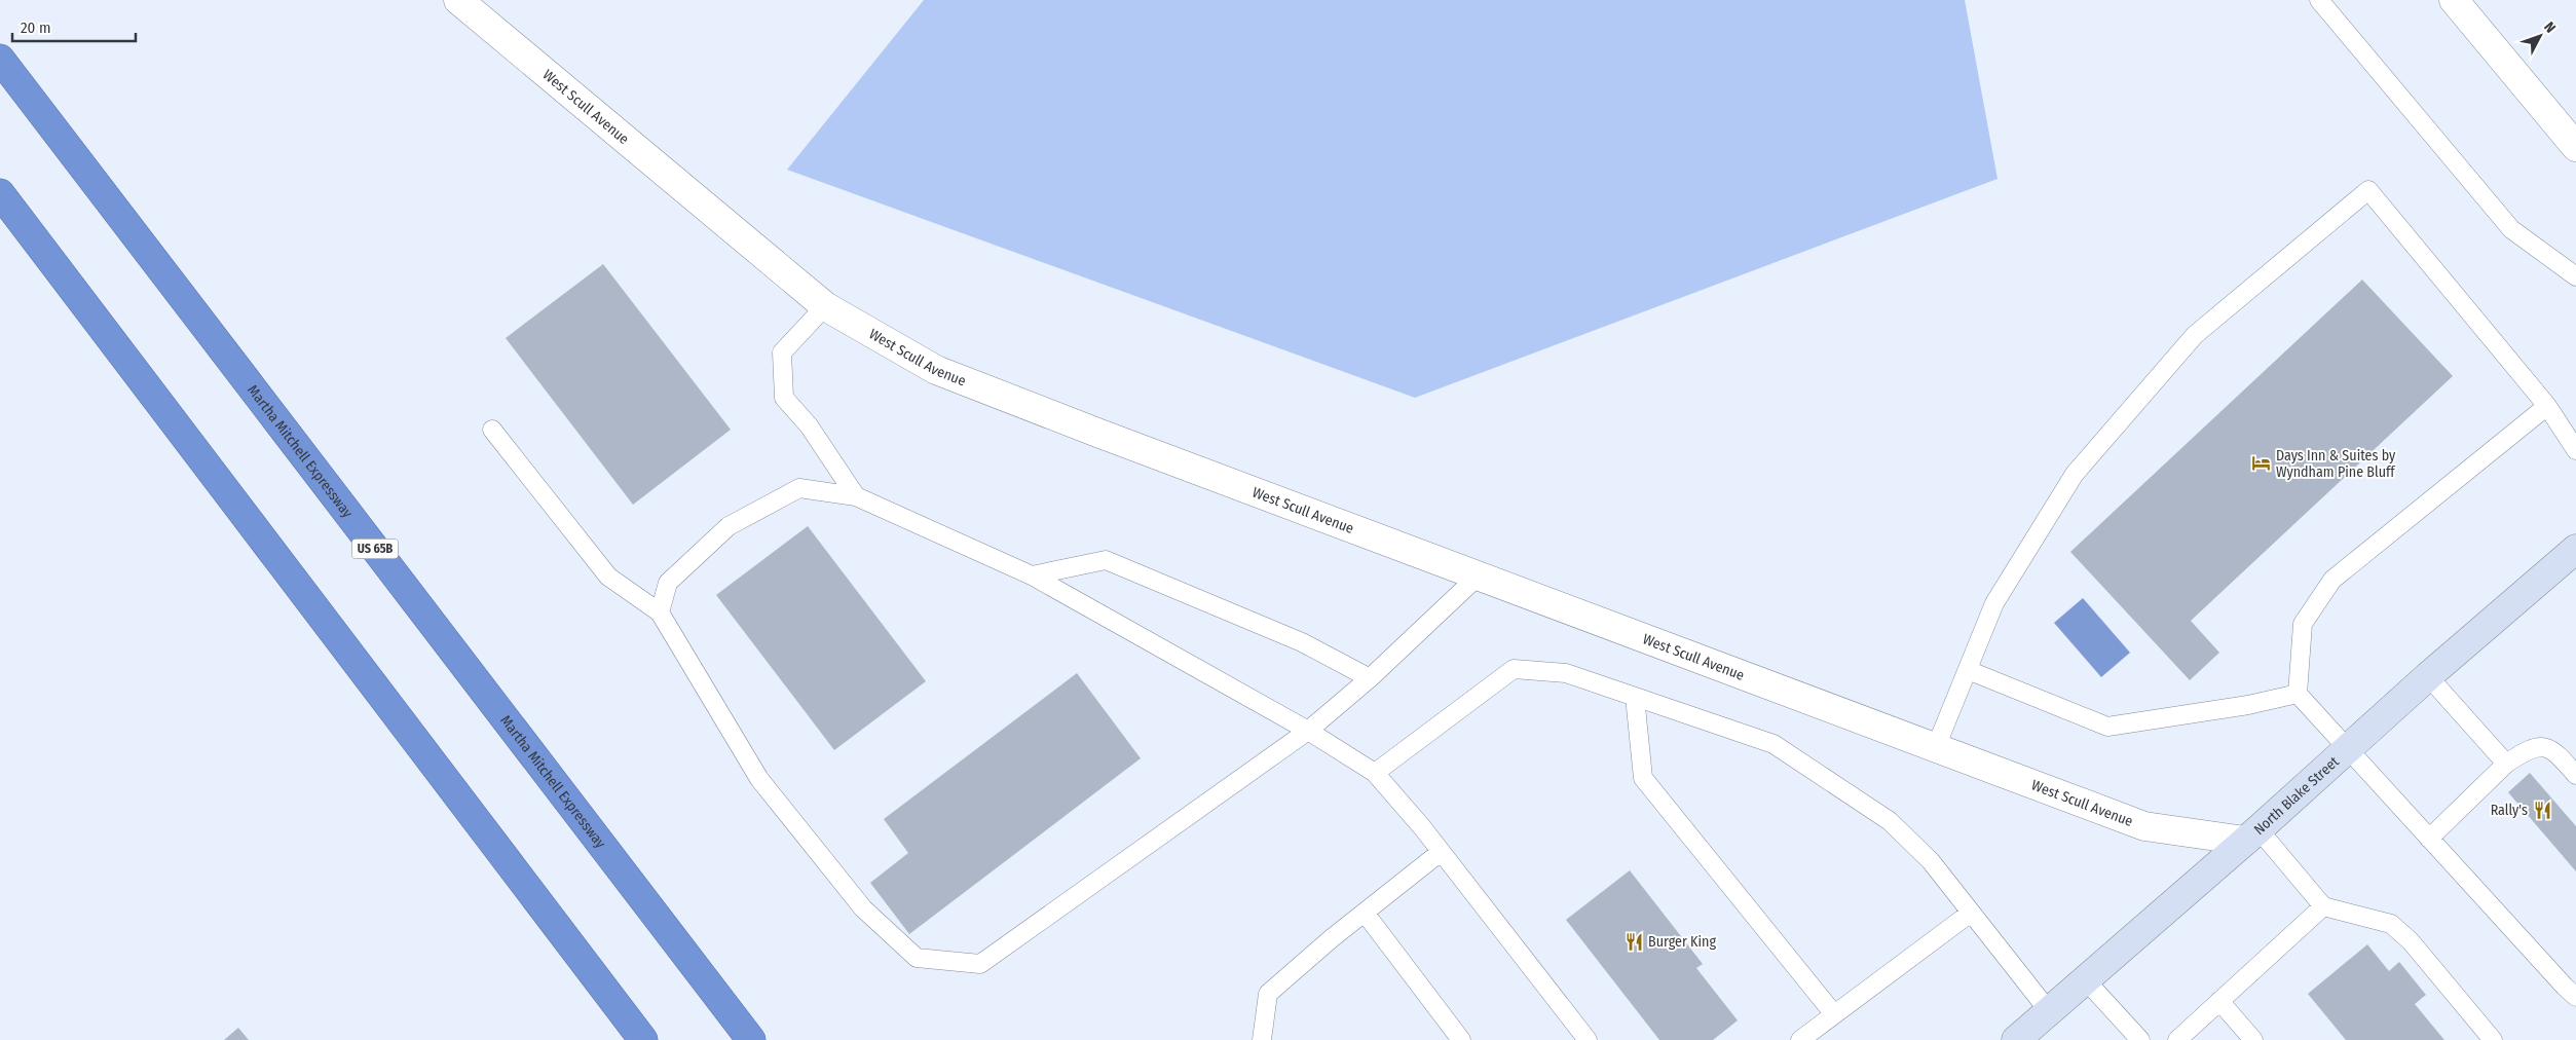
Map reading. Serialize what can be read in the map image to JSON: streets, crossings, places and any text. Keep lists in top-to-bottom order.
{
  "streets": {
    "highway": ["Martha Mitchell Expressway", "US 65B"],
    "main road": ["North Blake Street"],
    "street": ["West Scull Avenue"]
  },
  "crossings": [
    ["West Scull Avenue", "North Blake Street"]
  ],
  "places": {
    "hotel": ["Days Inn & Suites by Wyndham Pine Bluff"],
    "restaurant": ["Rally's", "Burger King"]
  },
  "scale_bar": "20 m",
  "north": "top right"
}
